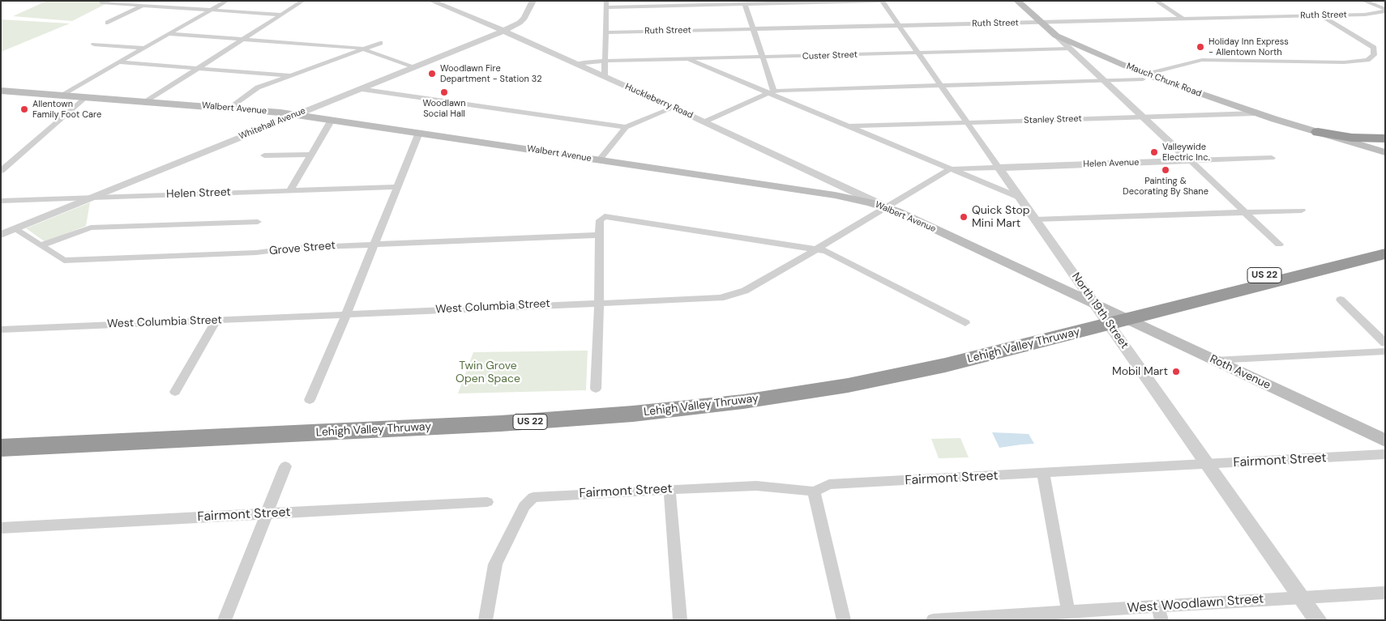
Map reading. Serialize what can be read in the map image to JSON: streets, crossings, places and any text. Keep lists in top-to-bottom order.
{
  "streets": {
    "highway": ["US 22", "Lehigh Valley Thruway"],
    "main road": ["Mauch Chunk Road", "Walbert Avenue", "Roth Avenue"],
    "street": [
      "Ruth Street",
      "Custer Street",
      "Huckleberry Road",
      "Stanley Street",
      "Whitehall Avenue",
      "Helen Avenue",
      "Helen Street",
      "Grove Street",
      "West Columbia Street",
      "North 19th Street",
      "Fairmont Street",
      "West Woodlawn Street"
    ]
  },
  "crossings": [
    ["Ruth Street", "Mauch Chunk Road"],
    ["Ruth Street", "North 19th Street"],
    ["Custer Street", "Mauch Chunk Road"],
    ["Custer Street", "Huckleberry Road"],
    ["Custer Street", "North 19th Street"],
    ["Mauch Chunk Road", "Stanley Street"],
    ["Huckleberry Road", "Walbert Avenue"],
    ["Huckleberry Road", "Whitehall Avenue"],
    ["Huckleberry Road", "West Columbia Street"],
    ["Walbert Avenue", "Whitehall Avenue"],
    ["Walbert Avenue", "West Columbia Street"],
    ["Walbert Avenue", "North 19th Street"],
    ["Walbert Avenue", "Roth Avenue"],
    ["Stanley Street", "North 19th Street"],
    ["Whitehall Avenue", "Helen Street"],
    ["Whitehall Avenue", "Grove Street"],
    ["Helen Avenue", "West Columbia Street"],
    ["Helen Avenue", "North 19th Street"],
    ["North 19th Street", "Roth Avenue"],
    ["North 19th Street", "Fairmont Street"],
    ["North 19th Street", "West Woodlawn Street"]
  ],
  "parks": ["Twin Grove Open Space"],
  "places": [
    "Holiday Inn Express - Allentown North",
    "Woodlawn Fire Department - Station 32",
    "Woodlawn Social Hall",
    "Allentown Family Foot Care",
    "Valleywide Electric Inc.",
    "Painting & Decorating By Shane",
    "Quick Stop Mini Mart",
    "Mobil Mart"
  ]
}
